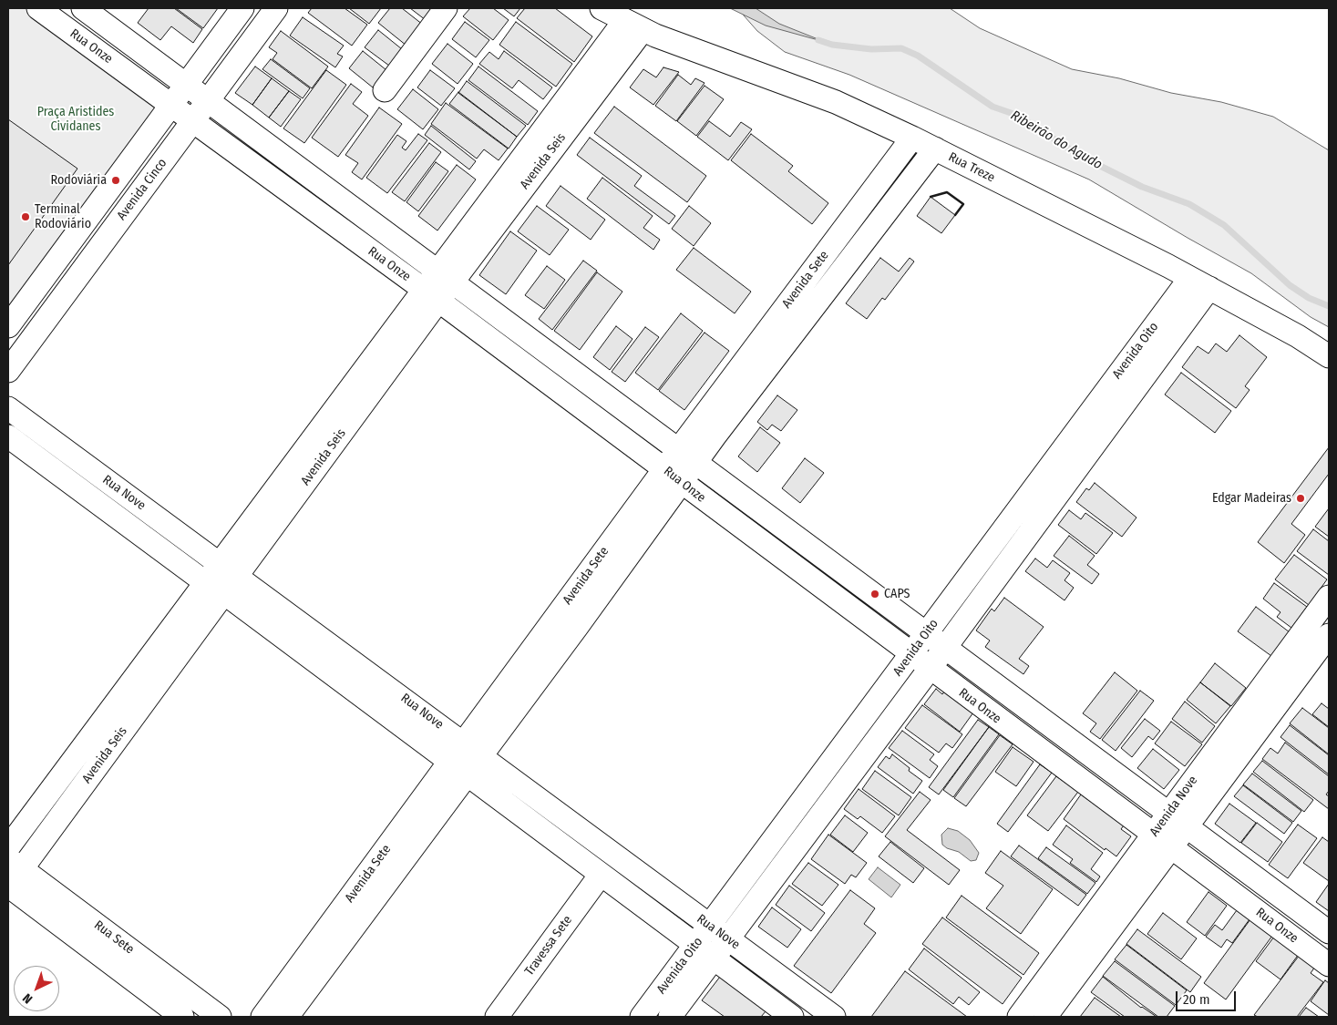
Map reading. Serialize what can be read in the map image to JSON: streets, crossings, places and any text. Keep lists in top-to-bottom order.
{
  "streets": {
    "street": [
      "Rua Onze",
      "Avenida Seis",
      "Rua Treze",
      "Avenida Cinco",
      "Avenida Sete",
      "Avenida Oito",
      "Rua Nove",
      "Avenida Nove",
      "Rua Sete",
      "Travessa Sete"
    ]
  },
  "crossings": [
    ["Rua Onze", "Avenida Seis"],
    ["Rua Onze", "Avenida Cinco"],
    ["Rua Onze", "Avenida Sete"],
    ["Rua Onze", "Avenida Oito"],
    ["Rua Onze", "Avenida Nove"],
    ["Avenida Seis", "Rua Treze"],
    ["Avenida Seis", "Rua Nove"],
    ["Avenida Seis", "Rua Sete"],
    ["Rua Treze", "Avenida Sete"],
    ["Rua Treze", "Avenida Oito"],
    ["Avenida Sete", "Rua Nove"],
    ["Avenida Oito", "Rua Nove"],
    ["Rua Nove", "Travessa Sete"]
  ],
  "water": ["Ribeirão do Agudo"],
  "parks": ["Praça Aristides Cividanes"],
  "places": [
    "Rodoviária",
    "Terminal Rodoviário",
    "Edgar Madeiras",
    "CAPS"
  ],
  "scale_bar": "20 m",
  "north": "bottom left"
}
